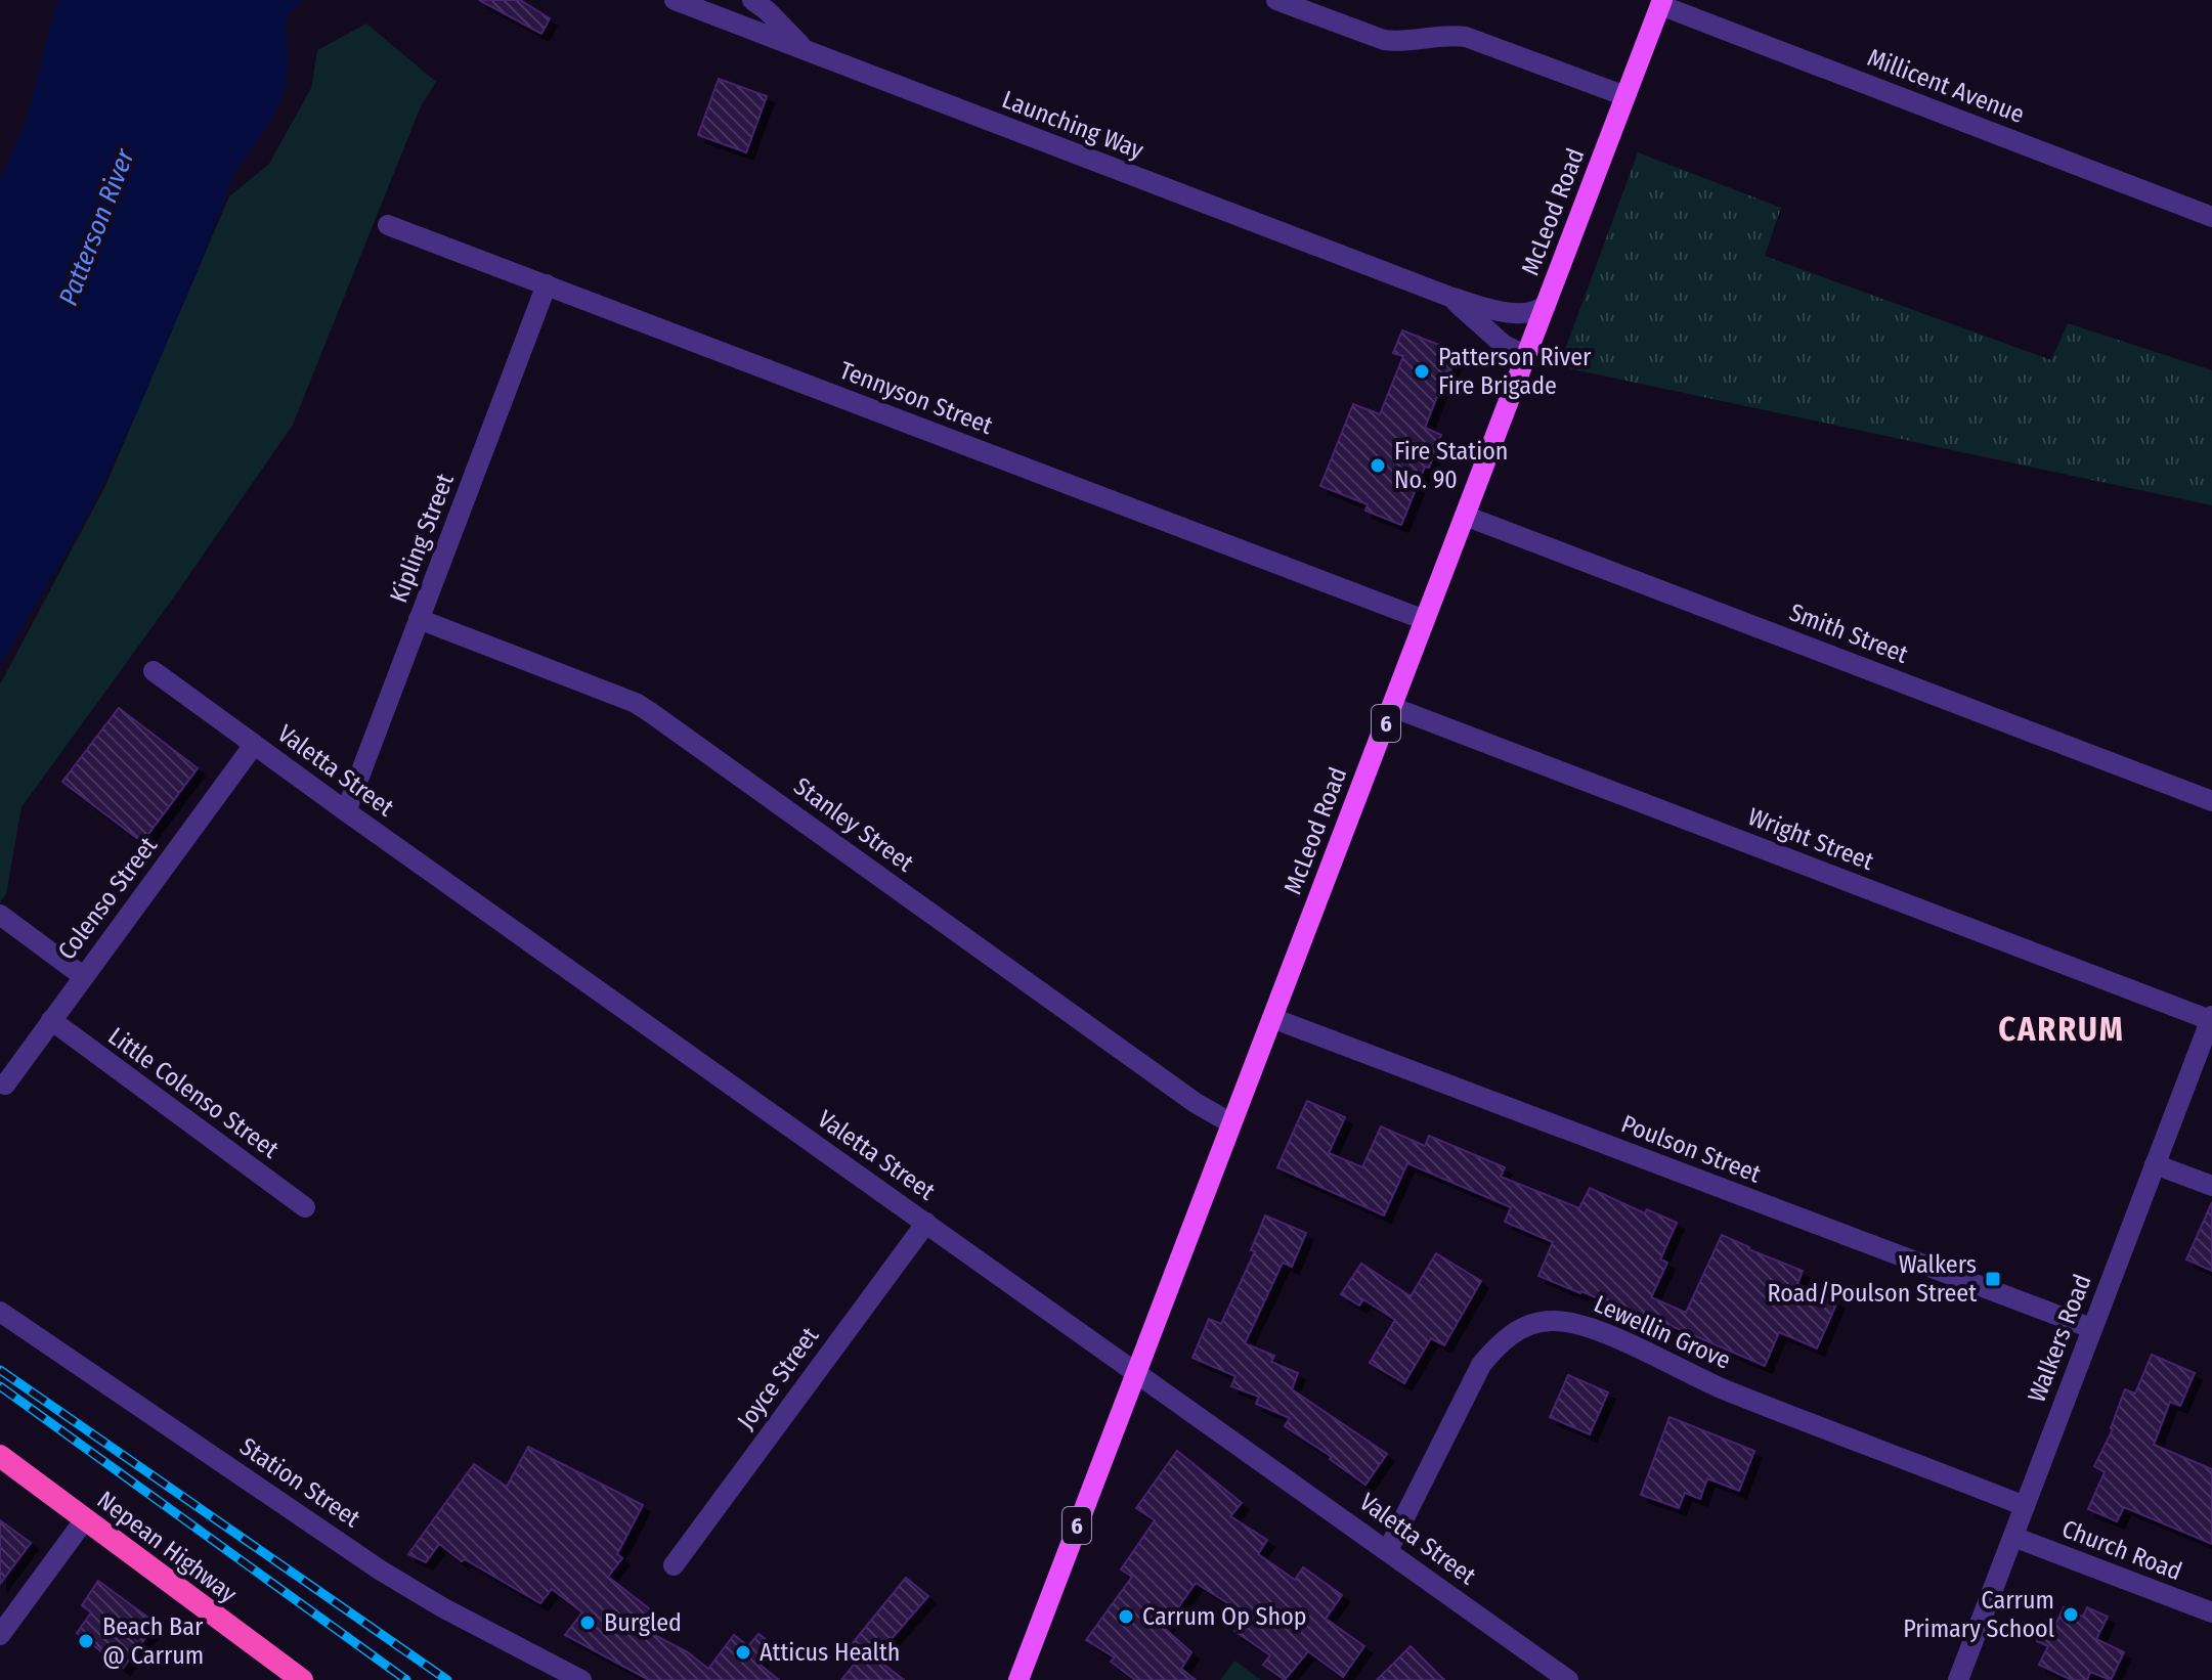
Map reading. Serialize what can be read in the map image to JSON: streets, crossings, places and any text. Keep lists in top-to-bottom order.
{
  "streets": {
    "highway": ["Nepean Highway"],
    "main road": ["McLeod Road", "6"],
    "street": [
      "Millicent Avenue",
      "Launching Way",
      "Tennyson Street",
      "Kipling Street",
      "Smith Street",
      "Valetta Street",
      "Stanley Street",
      "Wright Street",
      "Colenso Street",
      "Little Colenso Street",
      "Poulson Street",
      "Lewellin Grove",
      "Walkers Road",
      "Joyce Street",
      "Station Street",
      "Church Road"
    ]
  },
  "crossings": [
    ["Millicent Avenue", "McLeod Road"],
    ["Launching Way", "McLeod Road"],
    ["McLeod Road", "Tennyson Street"],
    ["McLeod Road", "Smith Street"],
    ["McLeod Road", "Valetta Street"],
    ["McLeod Road", "Stanley Street"],
    ["McLeod Road", "Wright Street"],
    ["McLeod Road", "Poulson Street"],
    ["Tennyson Street", "Kipling Street"],
    ["Kipling Street", "Valetta Street"],
    ["Kipling Street", "Stanley Street"],
    ["Valetta Street", "Colenso Street"],
    ["Valetta Street", "Lewellin Grove"],
    ["Valetta Street", "Joyce Street"],
    ["Wright Street", "Walkers Road"],
    ["Colenso Street", "Little Colenso Street"],
    ["Poulson Street", "Walkers Road"],
    ["Lewellin Grove", "Walkers Road"],
    ["Walkers Road", "Church Road"]
  ],
  "districts": ["CARRUM"],
  "water": ["Patterson River"],
  "places": {
    "other": [
      "Patterson River Fire Brigade",
      "Fire Station No. 90",
      "Carrum Primary School",
      "Carrum Op Shop",
      "Burgled",
      "Beach Bar @ Carrum",
      "Atticus Health"
    ],
    "transit": ["Walkers Road/Poulson Street"]
  }
}
